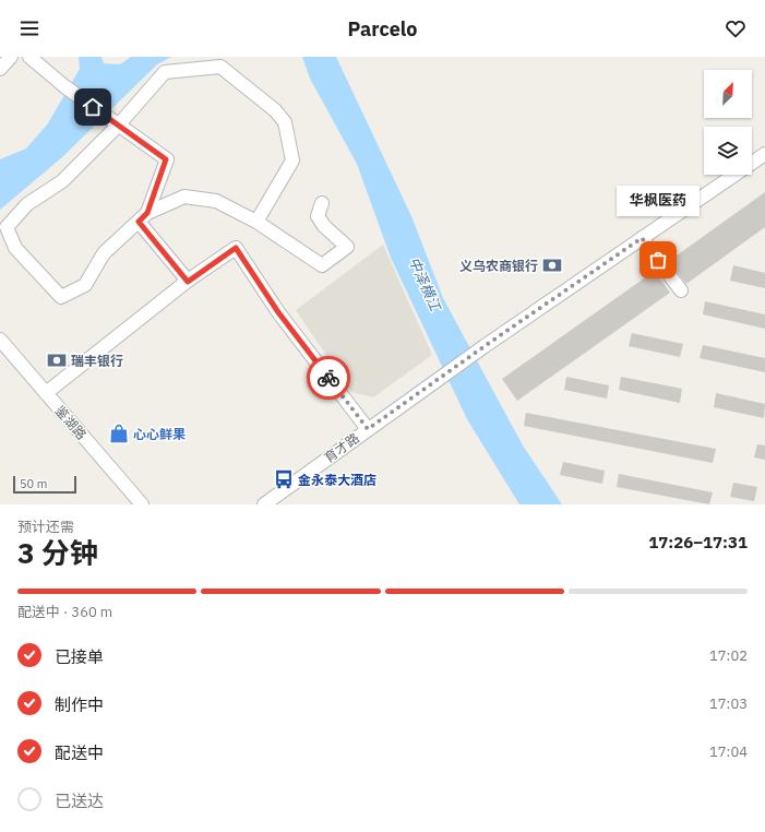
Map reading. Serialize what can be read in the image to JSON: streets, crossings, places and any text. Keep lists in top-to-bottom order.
{
  "streets": {
    "street": ["鉴湖路", "育才路"]
  },
  "water": ["中泽横江"],
  "places": {
    "other": ["华枫医药"],
    "bank": ["义乌农商银行", "瑞丰银行"],
    "shop": ["心心鲜果"],
    "bus stop": ["金永泰大酒店"]
  },
  "scale_bar": "50 m",
  "north": "top right",
  "page": {
    "header": "Parcelo",
    "bubble": "华枫医药",
    "scale": "50 m",
    "heading": ["3 分钟", "预计还需", "17:26–17:31"],
    "bar": "配送中 · 360 m",
    "list": [
      ["已接单", "17:02"],
      ["制作中", "17:03"],
      ["配送中", "17:04"],
      "已送达"
    ]
  }
}
